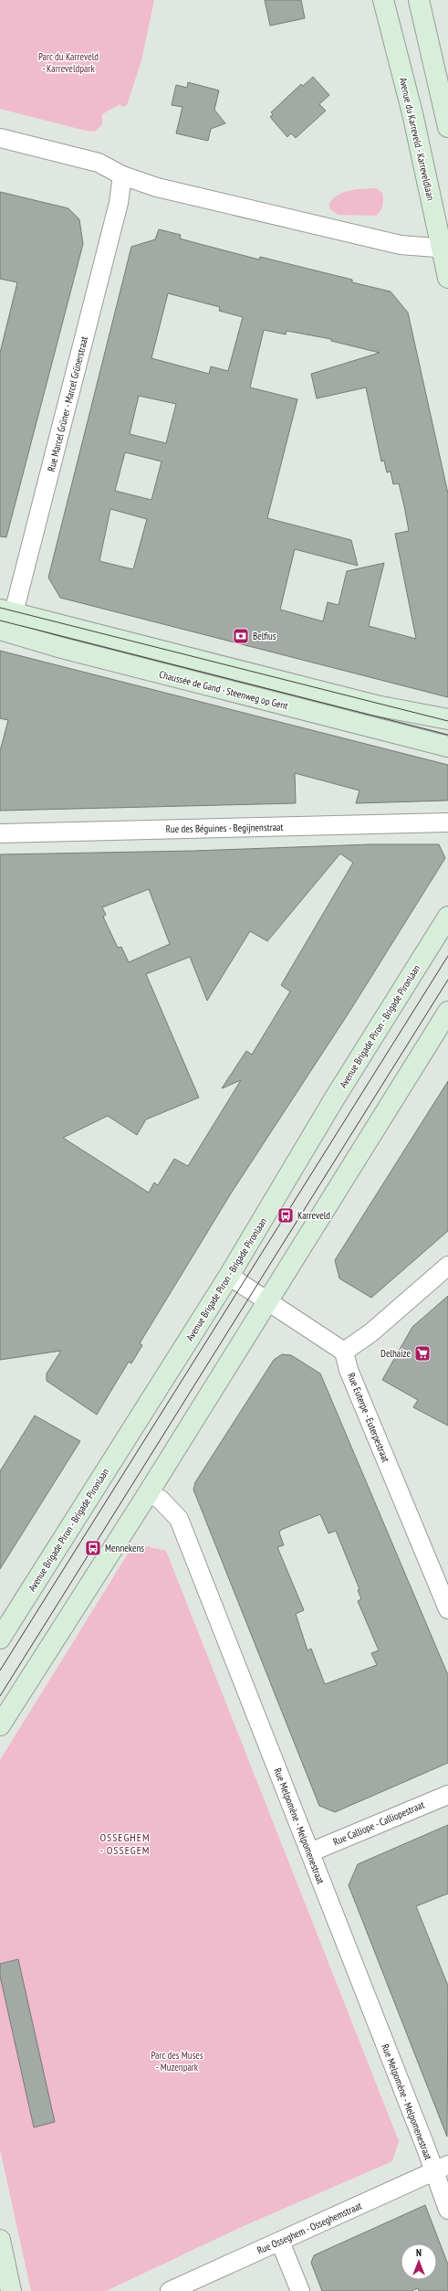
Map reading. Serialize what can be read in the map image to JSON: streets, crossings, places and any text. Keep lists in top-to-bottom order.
{
  "streets": {
    "street": [
      "Avenue du Karreveld - Karreveldlaan",
      "Rue Marcel Grüner - Marcel Grünerstraat",
      "Chaussée de Gand - Steenweg op Gent",
      "Rue des Béguines - Begijnenstraat",
      "Avenue Brigade Piron - Brigade Pironlaan",
      "Rue Euterpe - Euterpestraat",
      "Rue Calliope - Calliopestraat",
      "Rue Melpomène - Melpomenestraat",
      "Rue Osseghem - Osseghemstraat"
    ]
  },
  "crossings": [
    ["Rue Marcel Grüner - Marcel Grünerstraat", "Chaussée de Gand - Steenweg op Gent"],
    ["Rue Calliope - Calliopestraat", "Rue Melpomène - Melpomenestraat"],
    ["Rue Melpomène - Melpomenestraat", "Rue Osseghem - Osseghemstraat"]
  ],
  "districts": ["OSSEGHEM - OSSEGEM"],
  "parks": ["Parc du Karreveld - Karreveldpark", "Parc des Muses - Muzenpark"],
  "places": {
    "bank": ["Belfius"],
    "bus stop": ["Karreveld", "Mennekens"],
    "supermarket": ["Delhaize"]
  },
  "north": "top"
}
